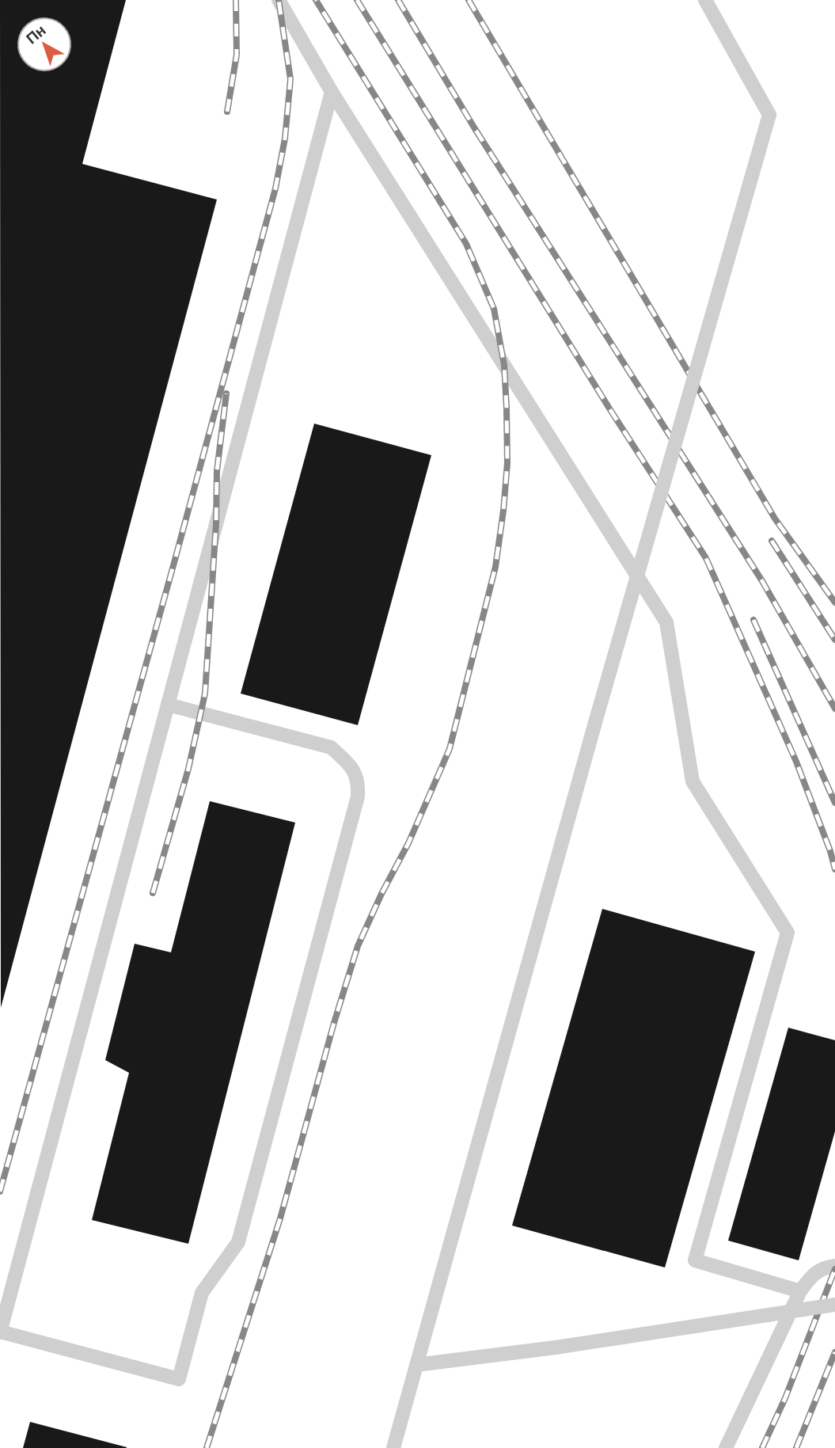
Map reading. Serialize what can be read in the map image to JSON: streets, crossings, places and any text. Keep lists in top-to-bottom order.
{
  "north": "top left"
}
